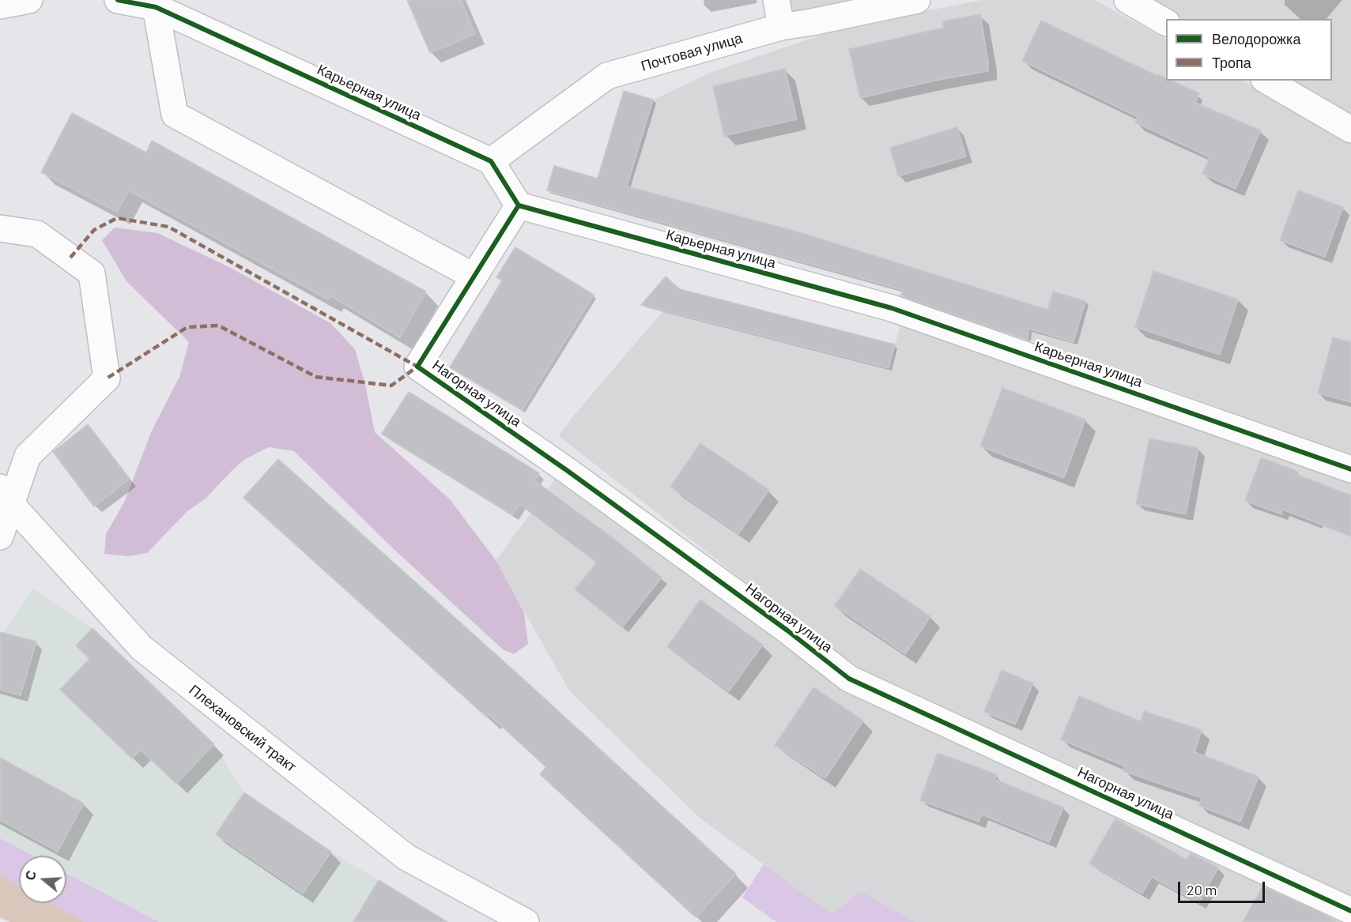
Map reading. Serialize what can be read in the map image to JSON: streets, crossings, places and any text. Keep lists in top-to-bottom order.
{
  "streets": {
    "street": [
      "Почтовая улица",
      "Карьерная улица",
      "Нагорная улица",
      "Плехановский тракт"
    ]
  },
  "crossings": [
    ["Почтовая улица", "Карьерная улица"],
    ["Карьерная улица", "Нагорная улица"]
  ],
  "legend": ["Велодорожка", "Тропа"],
  "scale_bar": "20 m",
  "north": "left"
}
